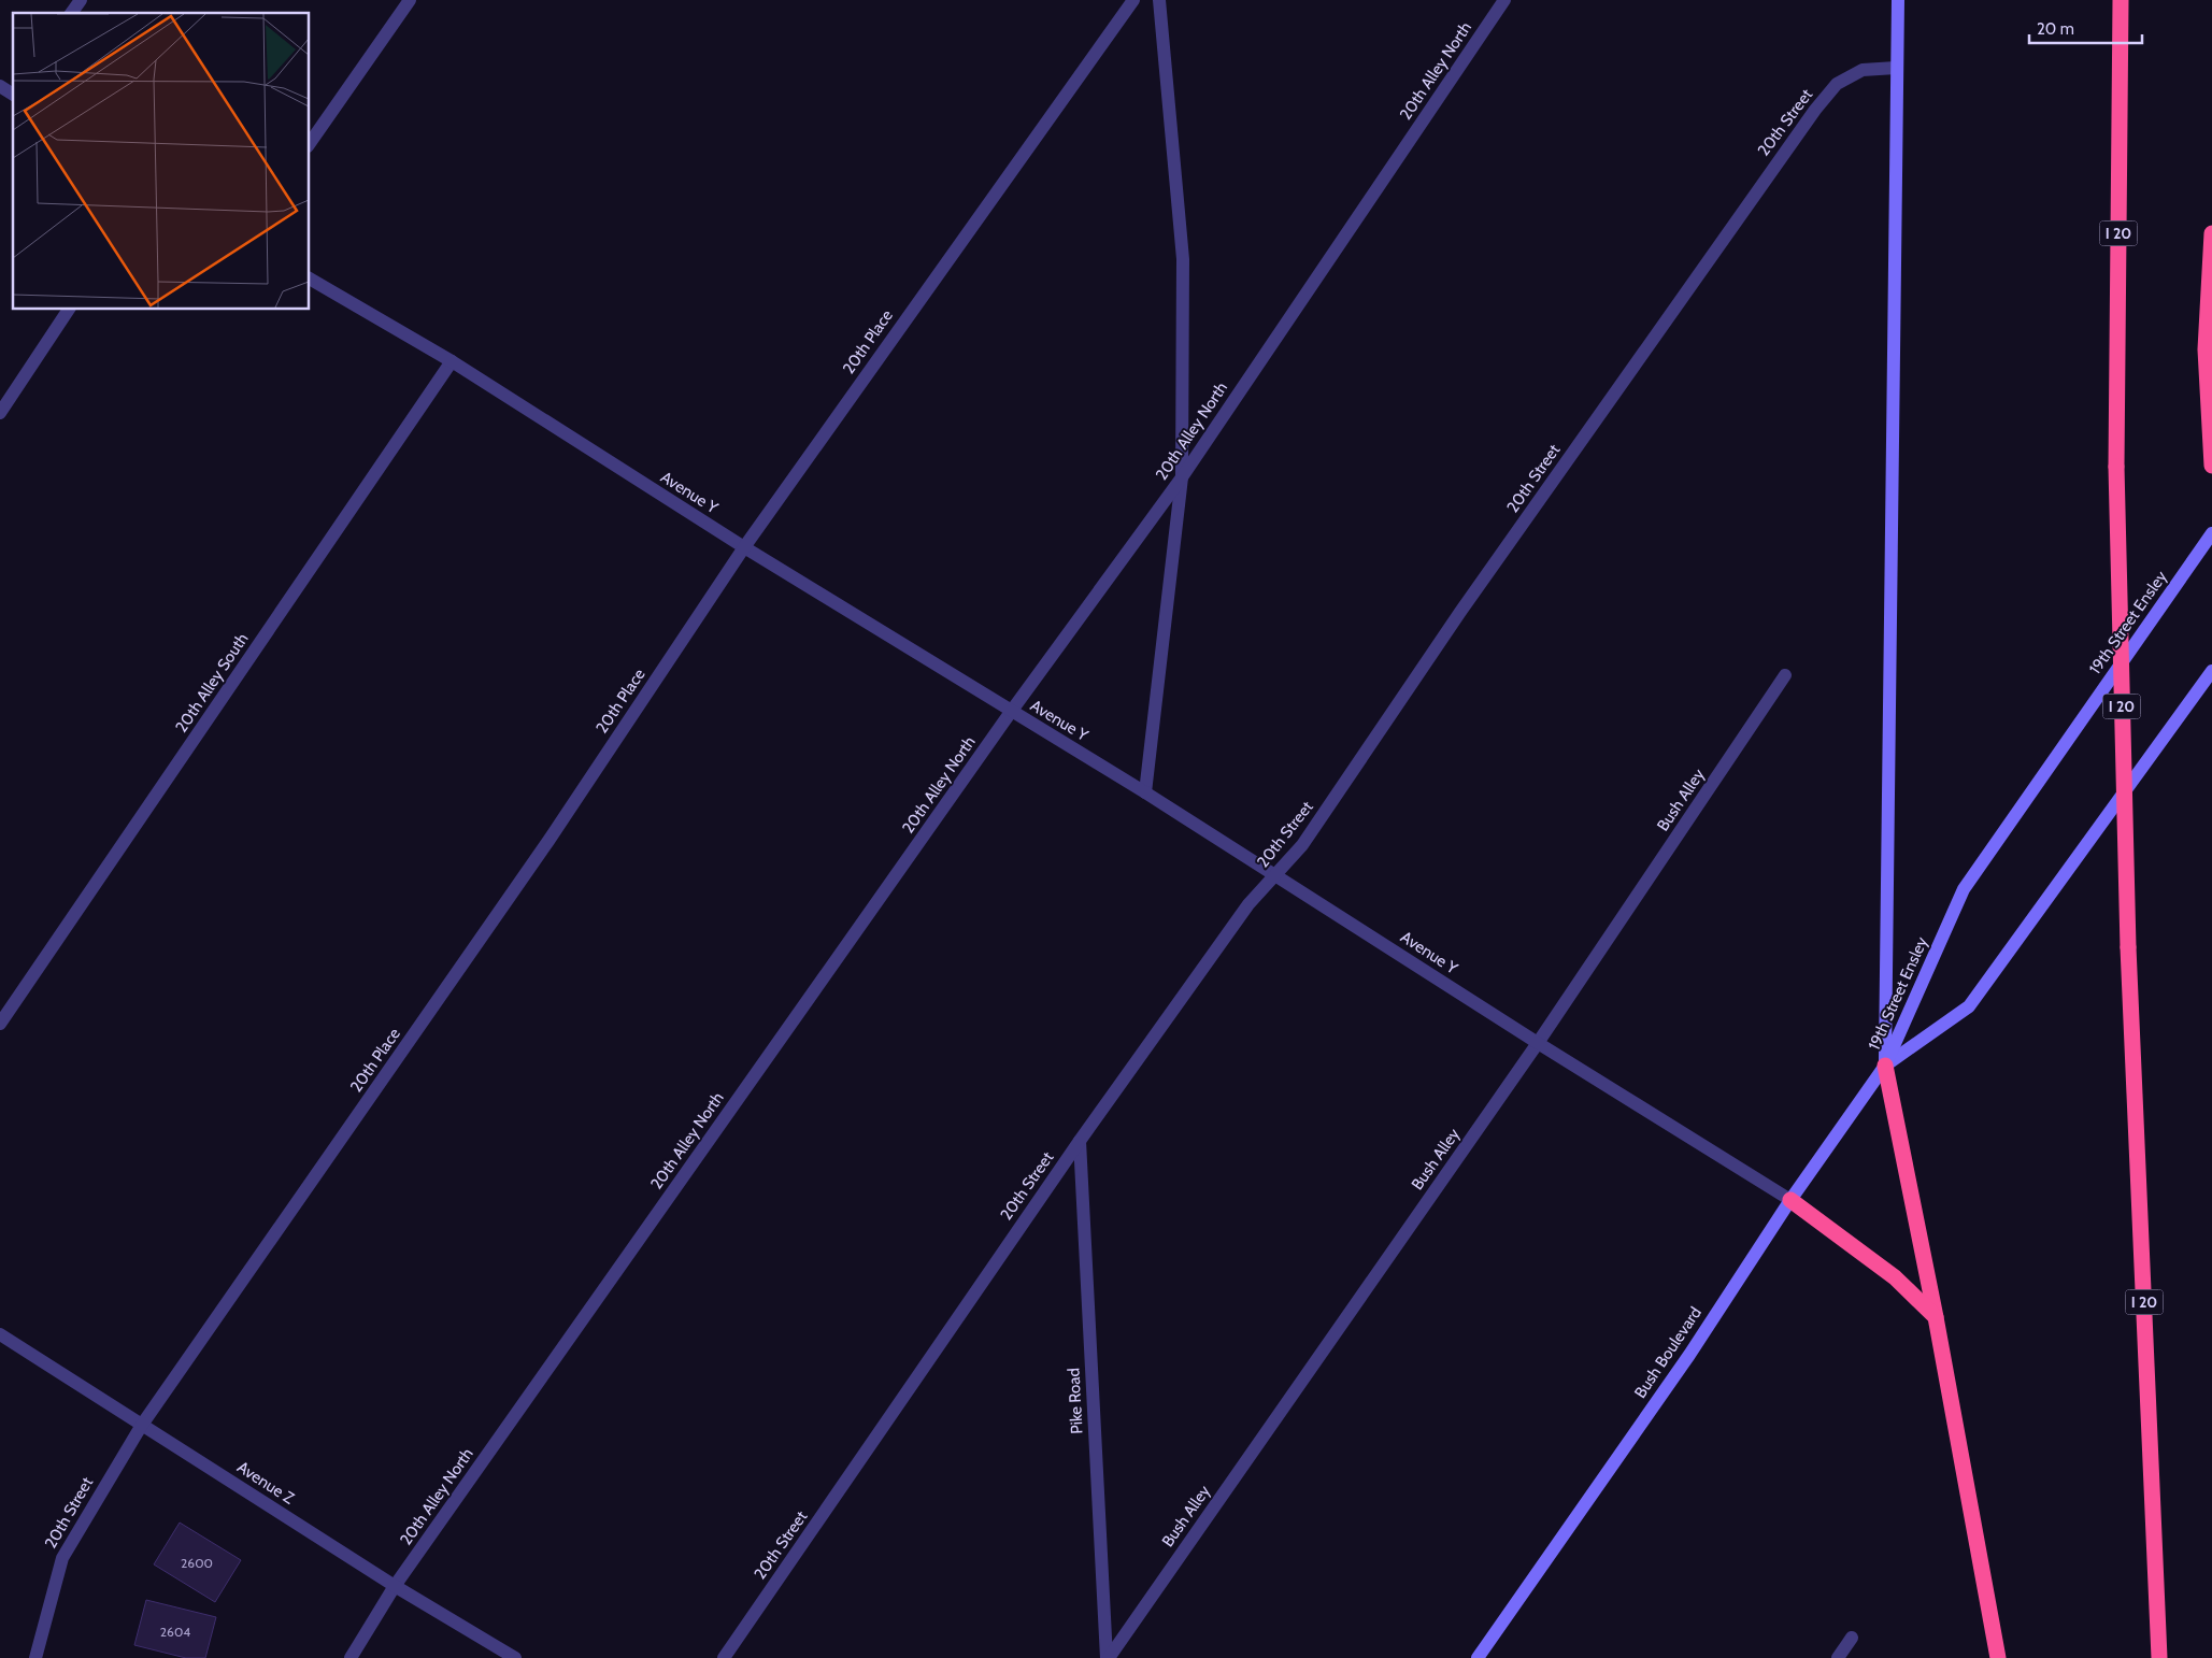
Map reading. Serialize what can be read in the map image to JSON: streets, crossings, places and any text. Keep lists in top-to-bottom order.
{
  "streets": {
    "highway": ["I 20"],
    "main road": ["19th Street Ensley", "Bush Boulevard"],
    "street": [
      "20th Alley North",
      "20th Street",
      "20th Place",
      "Avenue Y",
      "20th Alley South",
      "Bush Alley",
      "Pike Road",
      "Avenue Z"
    ]
  },
  "crossings": [
    ["20th Alley North", "Avenue Y"],
    ["20th Alley North", "Avenue Z"],
    ["20th Street", "20th Place"],
    ["20th Street", "Avenue Y"],
    ["20th Street", "Pike Road"],
    ["20th Street", "Avenue Z"],
    ["20th Place", "Avenue Y"],
    ["20th Place", "Avenue Z"],
    ["Avenue Y", "20th Alley South"],
    ["Avenue Y", "Bush Alley"],
    ["Avenue Y", "Bush Boulevard"],
    ["19th Street Ensley", "Bush Boulevard"],
    ["Bush Alley", "Pike Road"]
  ],
  "house_numbers": ["2600", "2604"],
  "scale_bar": "20 m"
}
